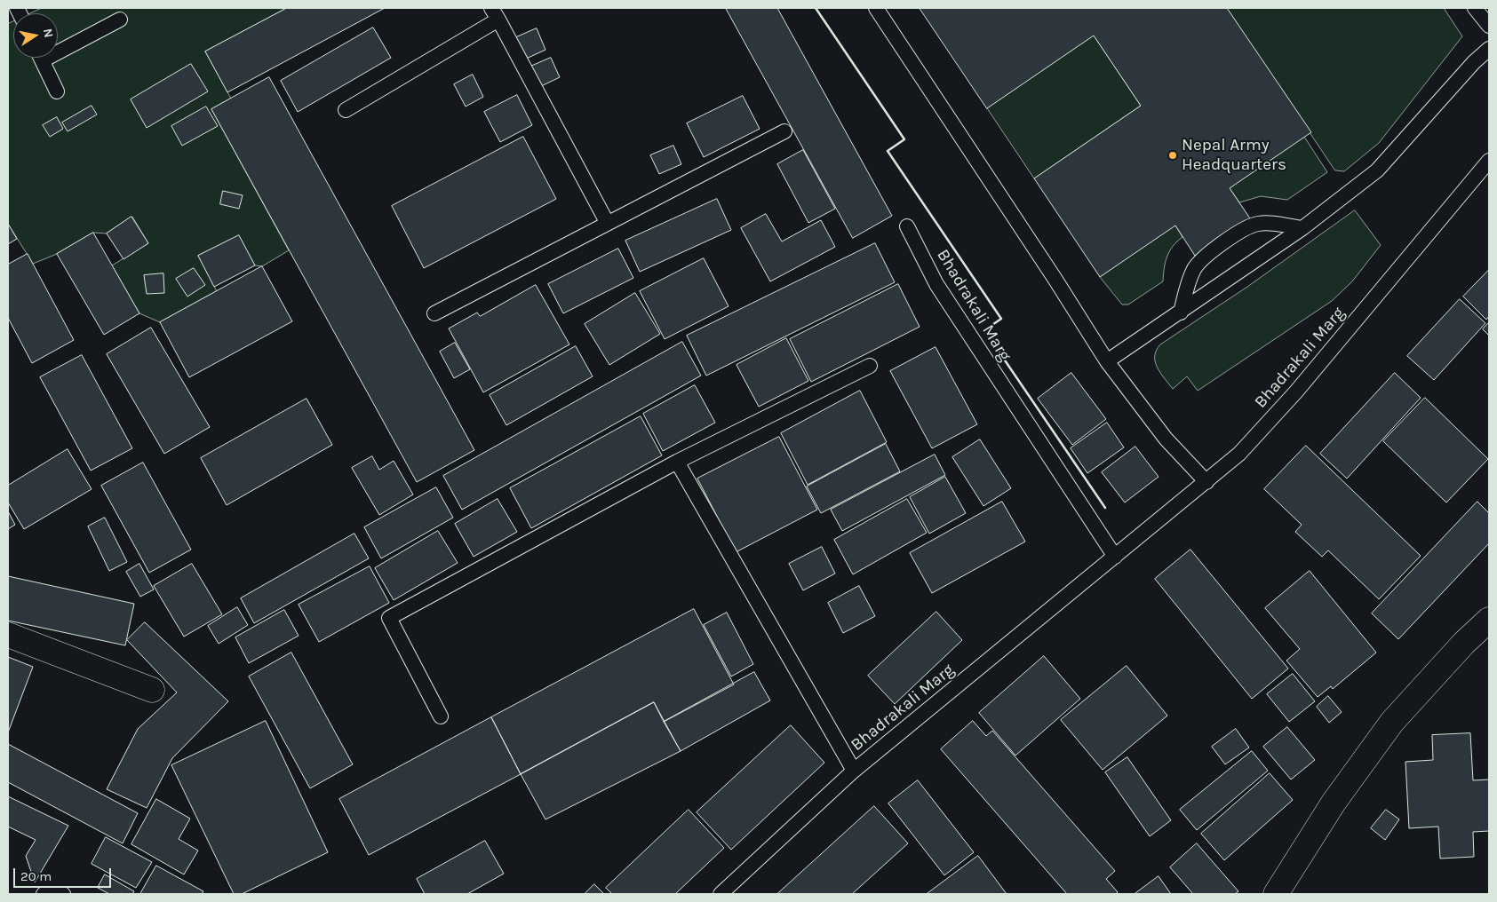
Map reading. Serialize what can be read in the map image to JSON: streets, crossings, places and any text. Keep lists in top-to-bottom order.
{
  "streets": {
    "lane": ["Bhadrakali Marg"]
  },
  "places": ["Nepal Army Headquarters"],
  "scale_bar": "20 m",
  "north": "right"
}
